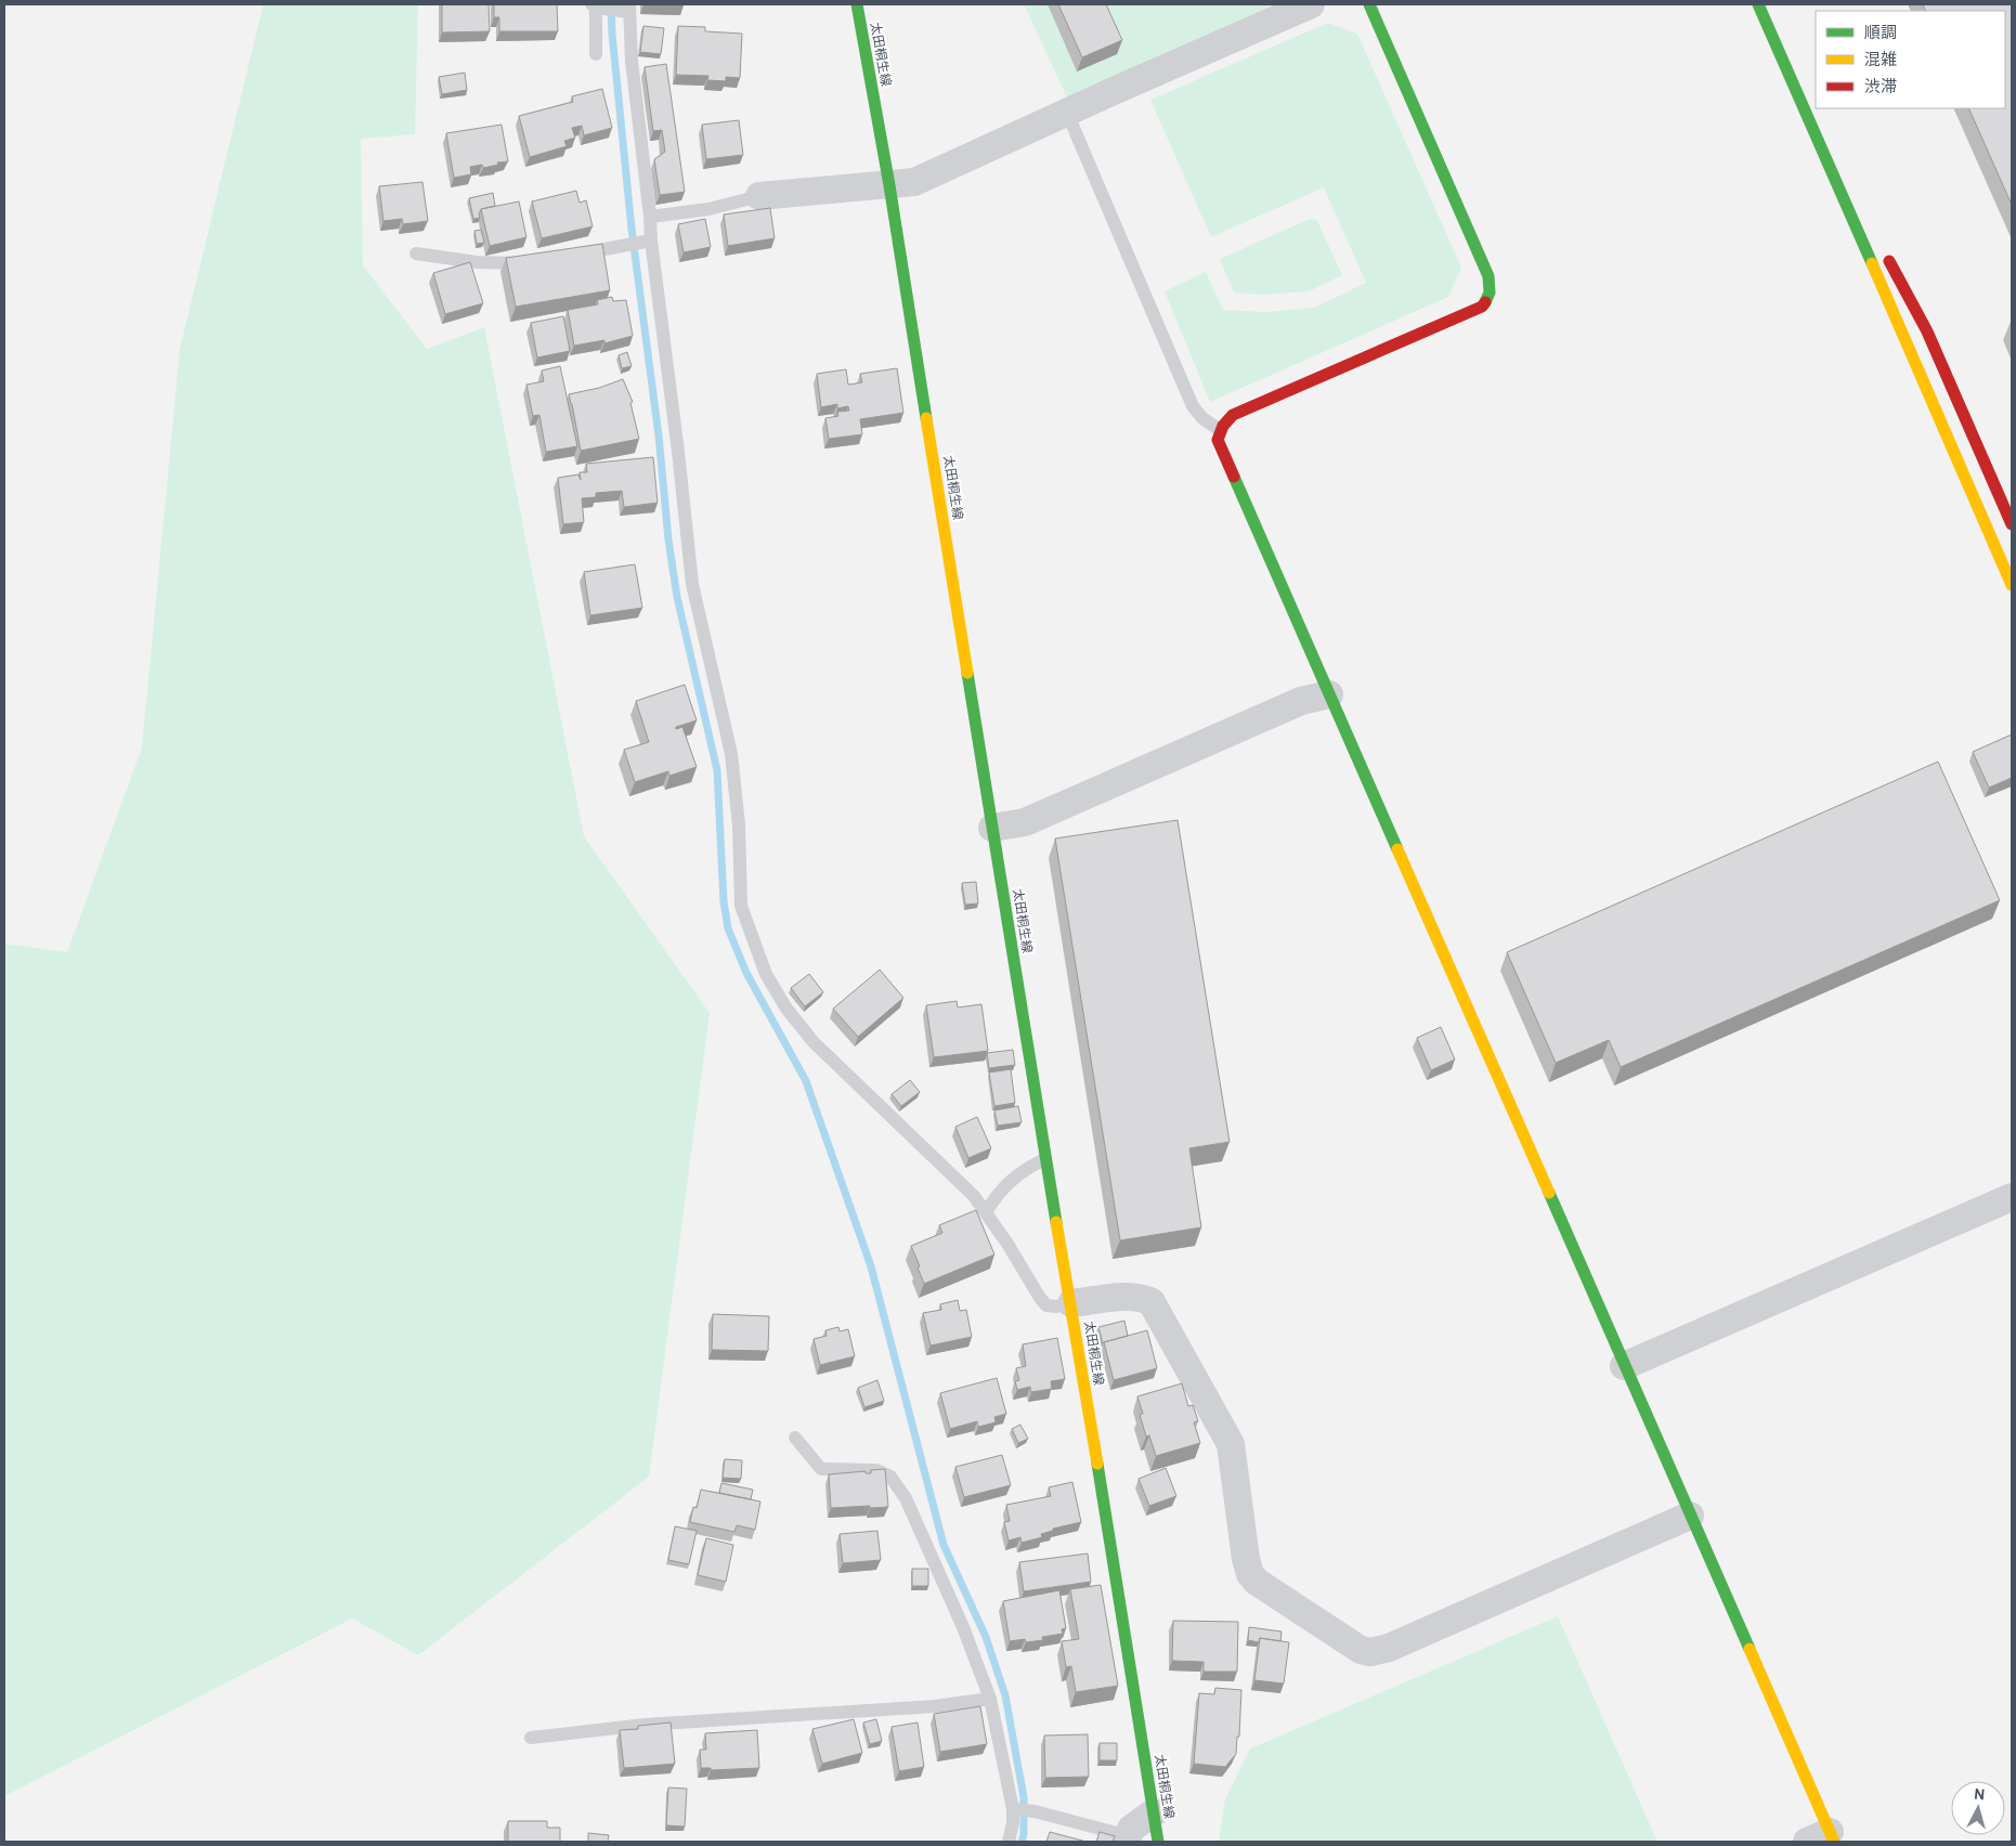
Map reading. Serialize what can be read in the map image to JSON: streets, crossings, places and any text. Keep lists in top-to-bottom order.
{
  "streets": {
    "street": ["太田桐生線"]
  },
  "legend": ["順調", "混雑", "渋滞"],
  "north": "top"
}
